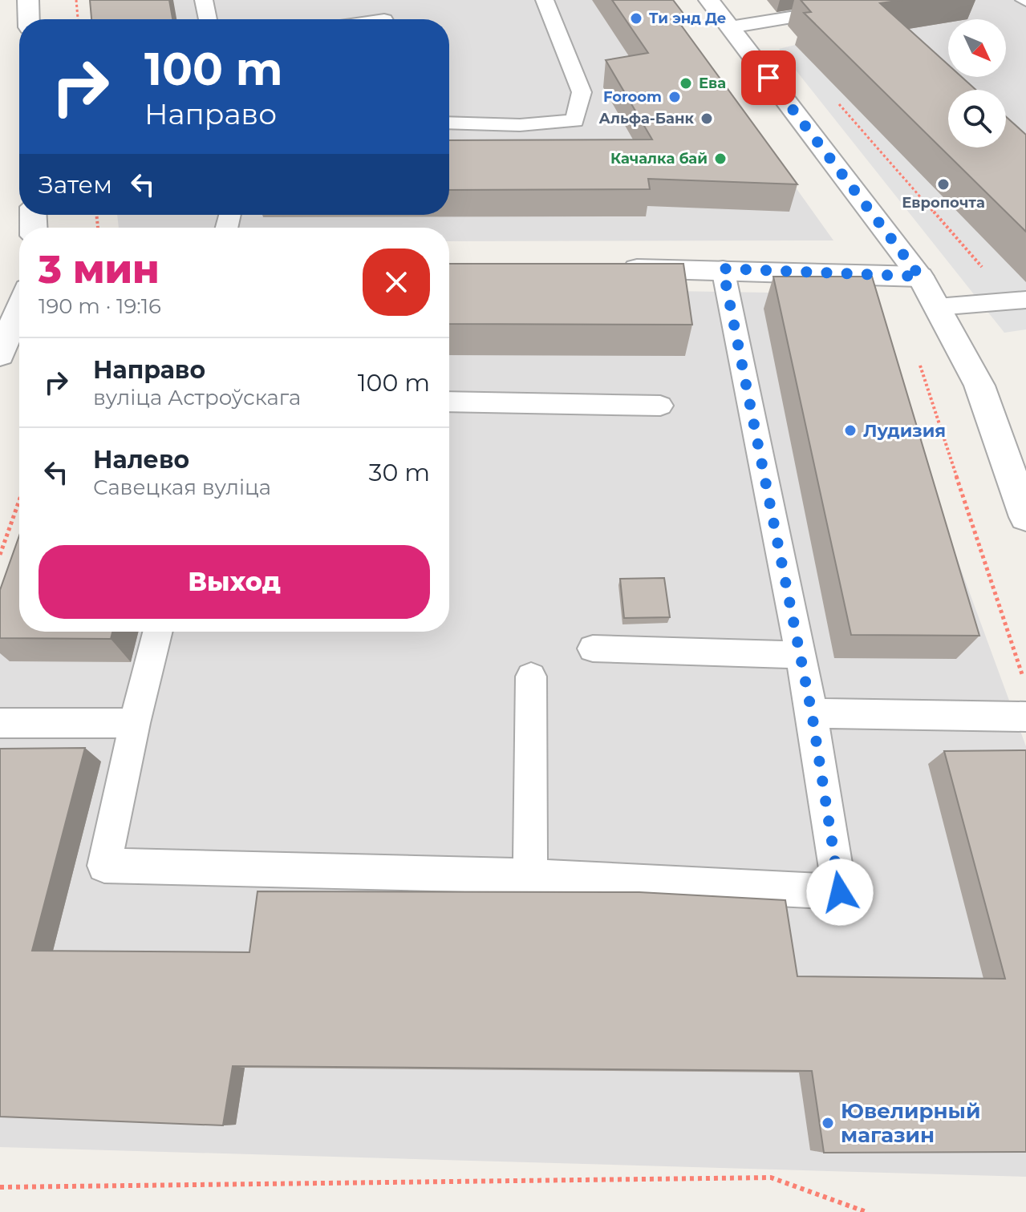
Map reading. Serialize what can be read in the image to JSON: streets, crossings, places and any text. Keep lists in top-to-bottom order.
{
  "places": [
    "Ти энд Де",
    "Ева",
    "Foroom",
    "Альфа-Банк",
    "Качалка бай",
    "Европочта",
    "Лудизия",
    "Ювелирный магазин"
  ],
  "north": "bottom right",
  "page": {
    "turn": ["100 m", "Направо"],
    "then": "Затем",
    "heading": ["3 мин", "190 m · 19:16"],
    "list": [
      {
        "name": "Направо",
        "note": "вуліца Астроўскага",
        "value": "100 m"
      },
      {
        "name": "Налево",
        "note": "Савецкая вуліца",
        "value": "30 m"
      }
    ],
    "buttons": "Выход"
  }
}
